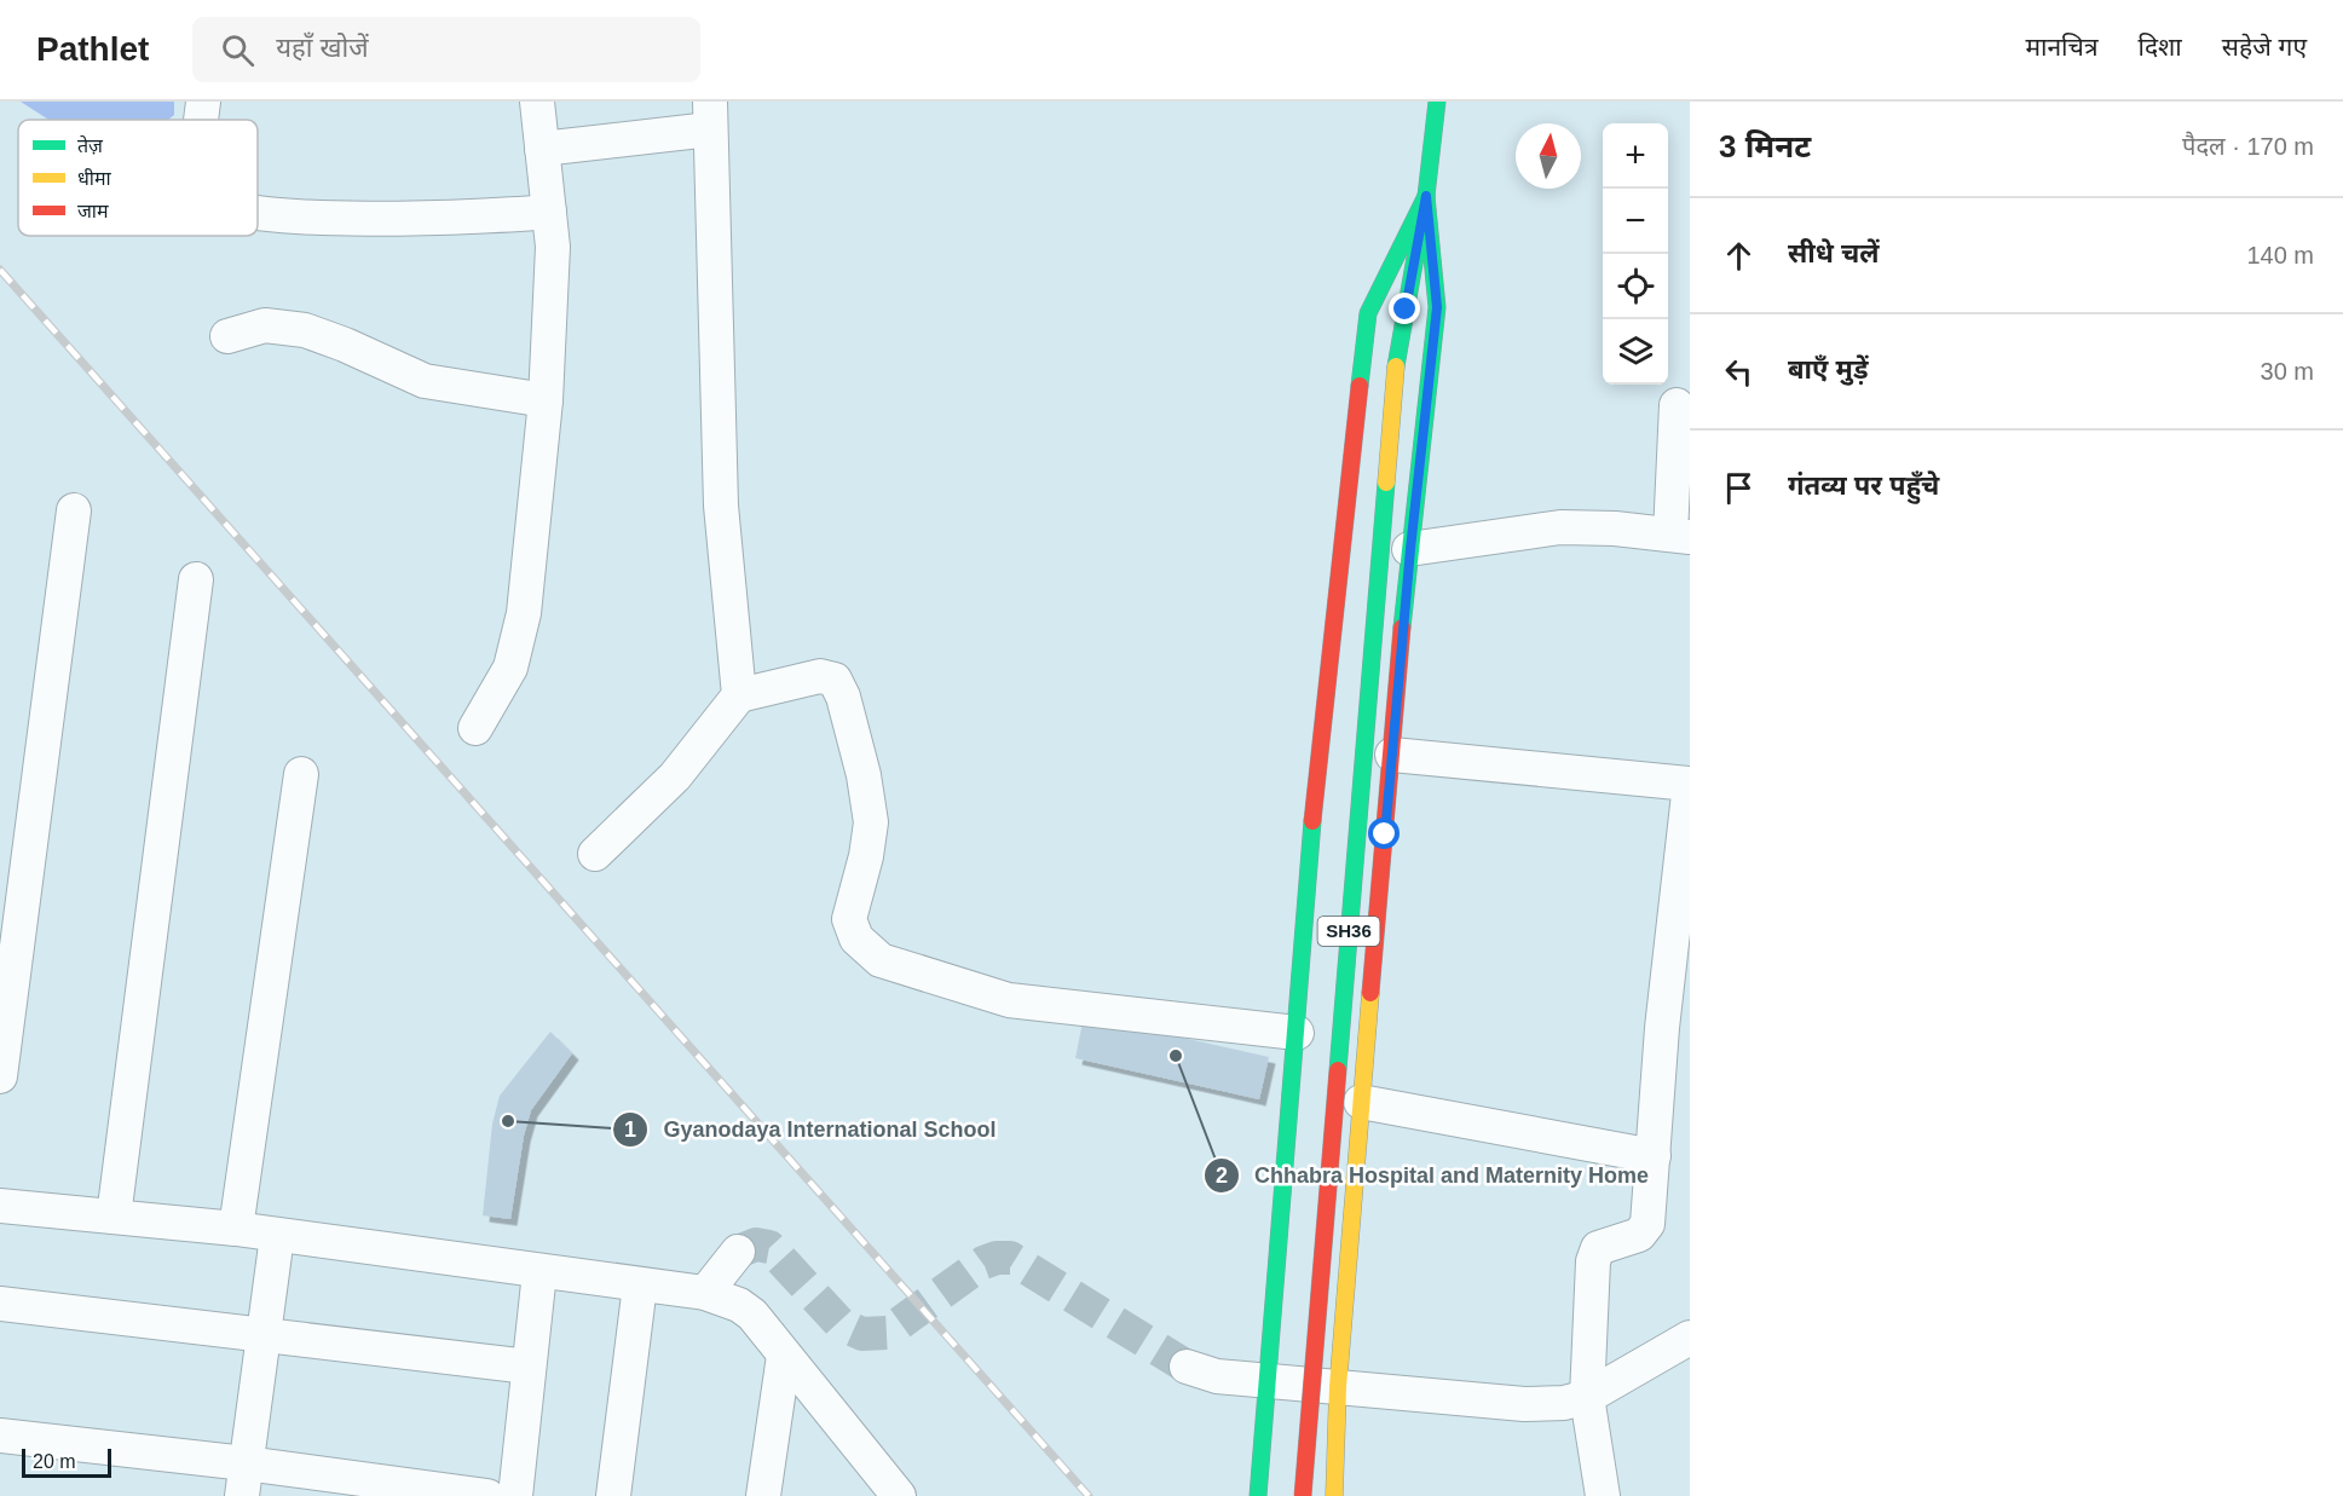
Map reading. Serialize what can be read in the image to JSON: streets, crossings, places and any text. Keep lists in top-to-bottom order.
{
  "streets": {
    "main road": ["SH36"]
  },
  "places": ["Chhabra Hospital and Maternity Home", "Gyanodaya International School"],
  "legend": ["तेज़", "धीमा", "जाम"],
  "scale_bar": "20 m",
  "north": "top",
  "page": {
    "header": "Pathlet",
    "search": "यहाँ खोजें",
    "nav": ["मानचित्र", "दिशा", "सहेजे गए"],
    "heading": ["3 मिनट", "पैदल · 170 m"],
    "map_buttons": ["+", "−"],
    "list": [
      ["सीधे चलें", "140 m"],
      ["बाएँ मुड़ें", "30 m"],
      "गंतव्य पर पहुँचे"
    ],
    "scale": "20 m"
  }
}
